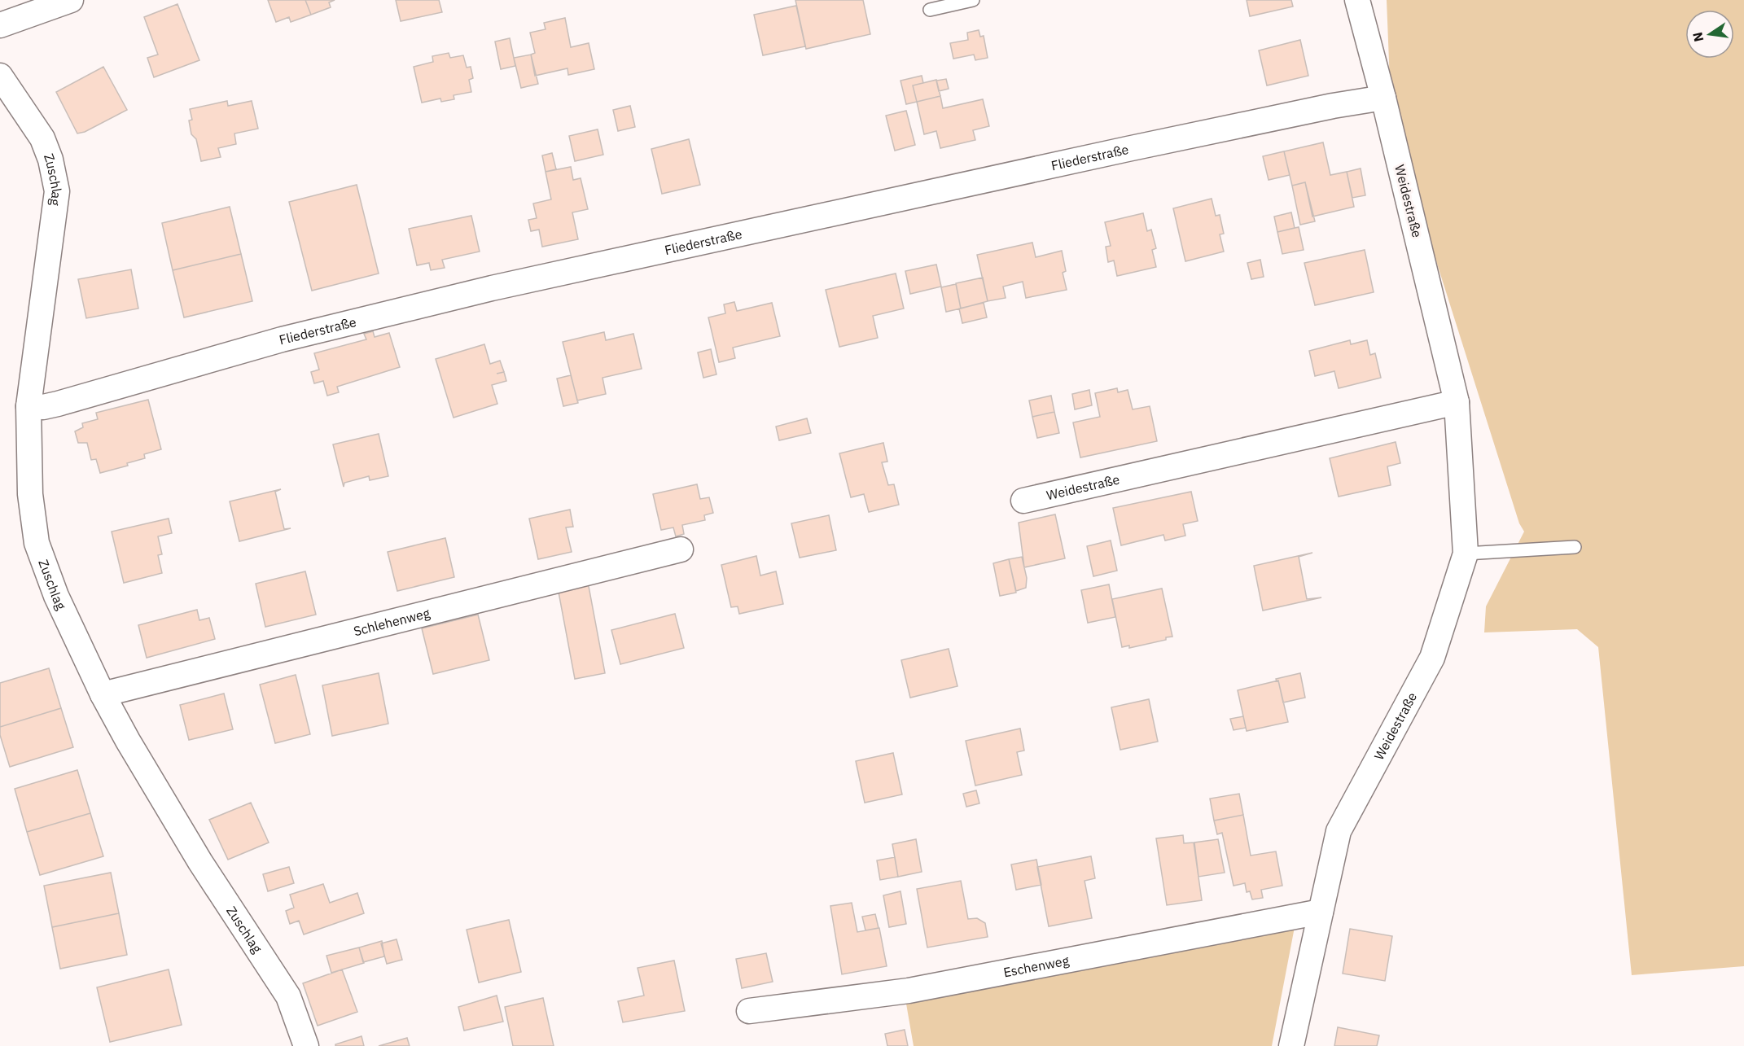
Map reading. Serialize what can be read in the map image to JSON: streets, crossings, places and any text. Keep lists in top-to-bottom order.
{
  "streets": {
    "street": [
      "Fliederstraße",
      "Zuschlag",
      "Weidestraße",
      "Schlehenweg",
      "Eschenweg"
    ]
  },
  "crossings": [
    ["Fliederstraße", "Zuschlag"],
    ["Fliederstraße", "Weidestraße"],
    ["Zuschlag", "Schlehenweg"],
    ["Weidestraße", "Eschenweg"]
  ],
  "north": "left"
}
